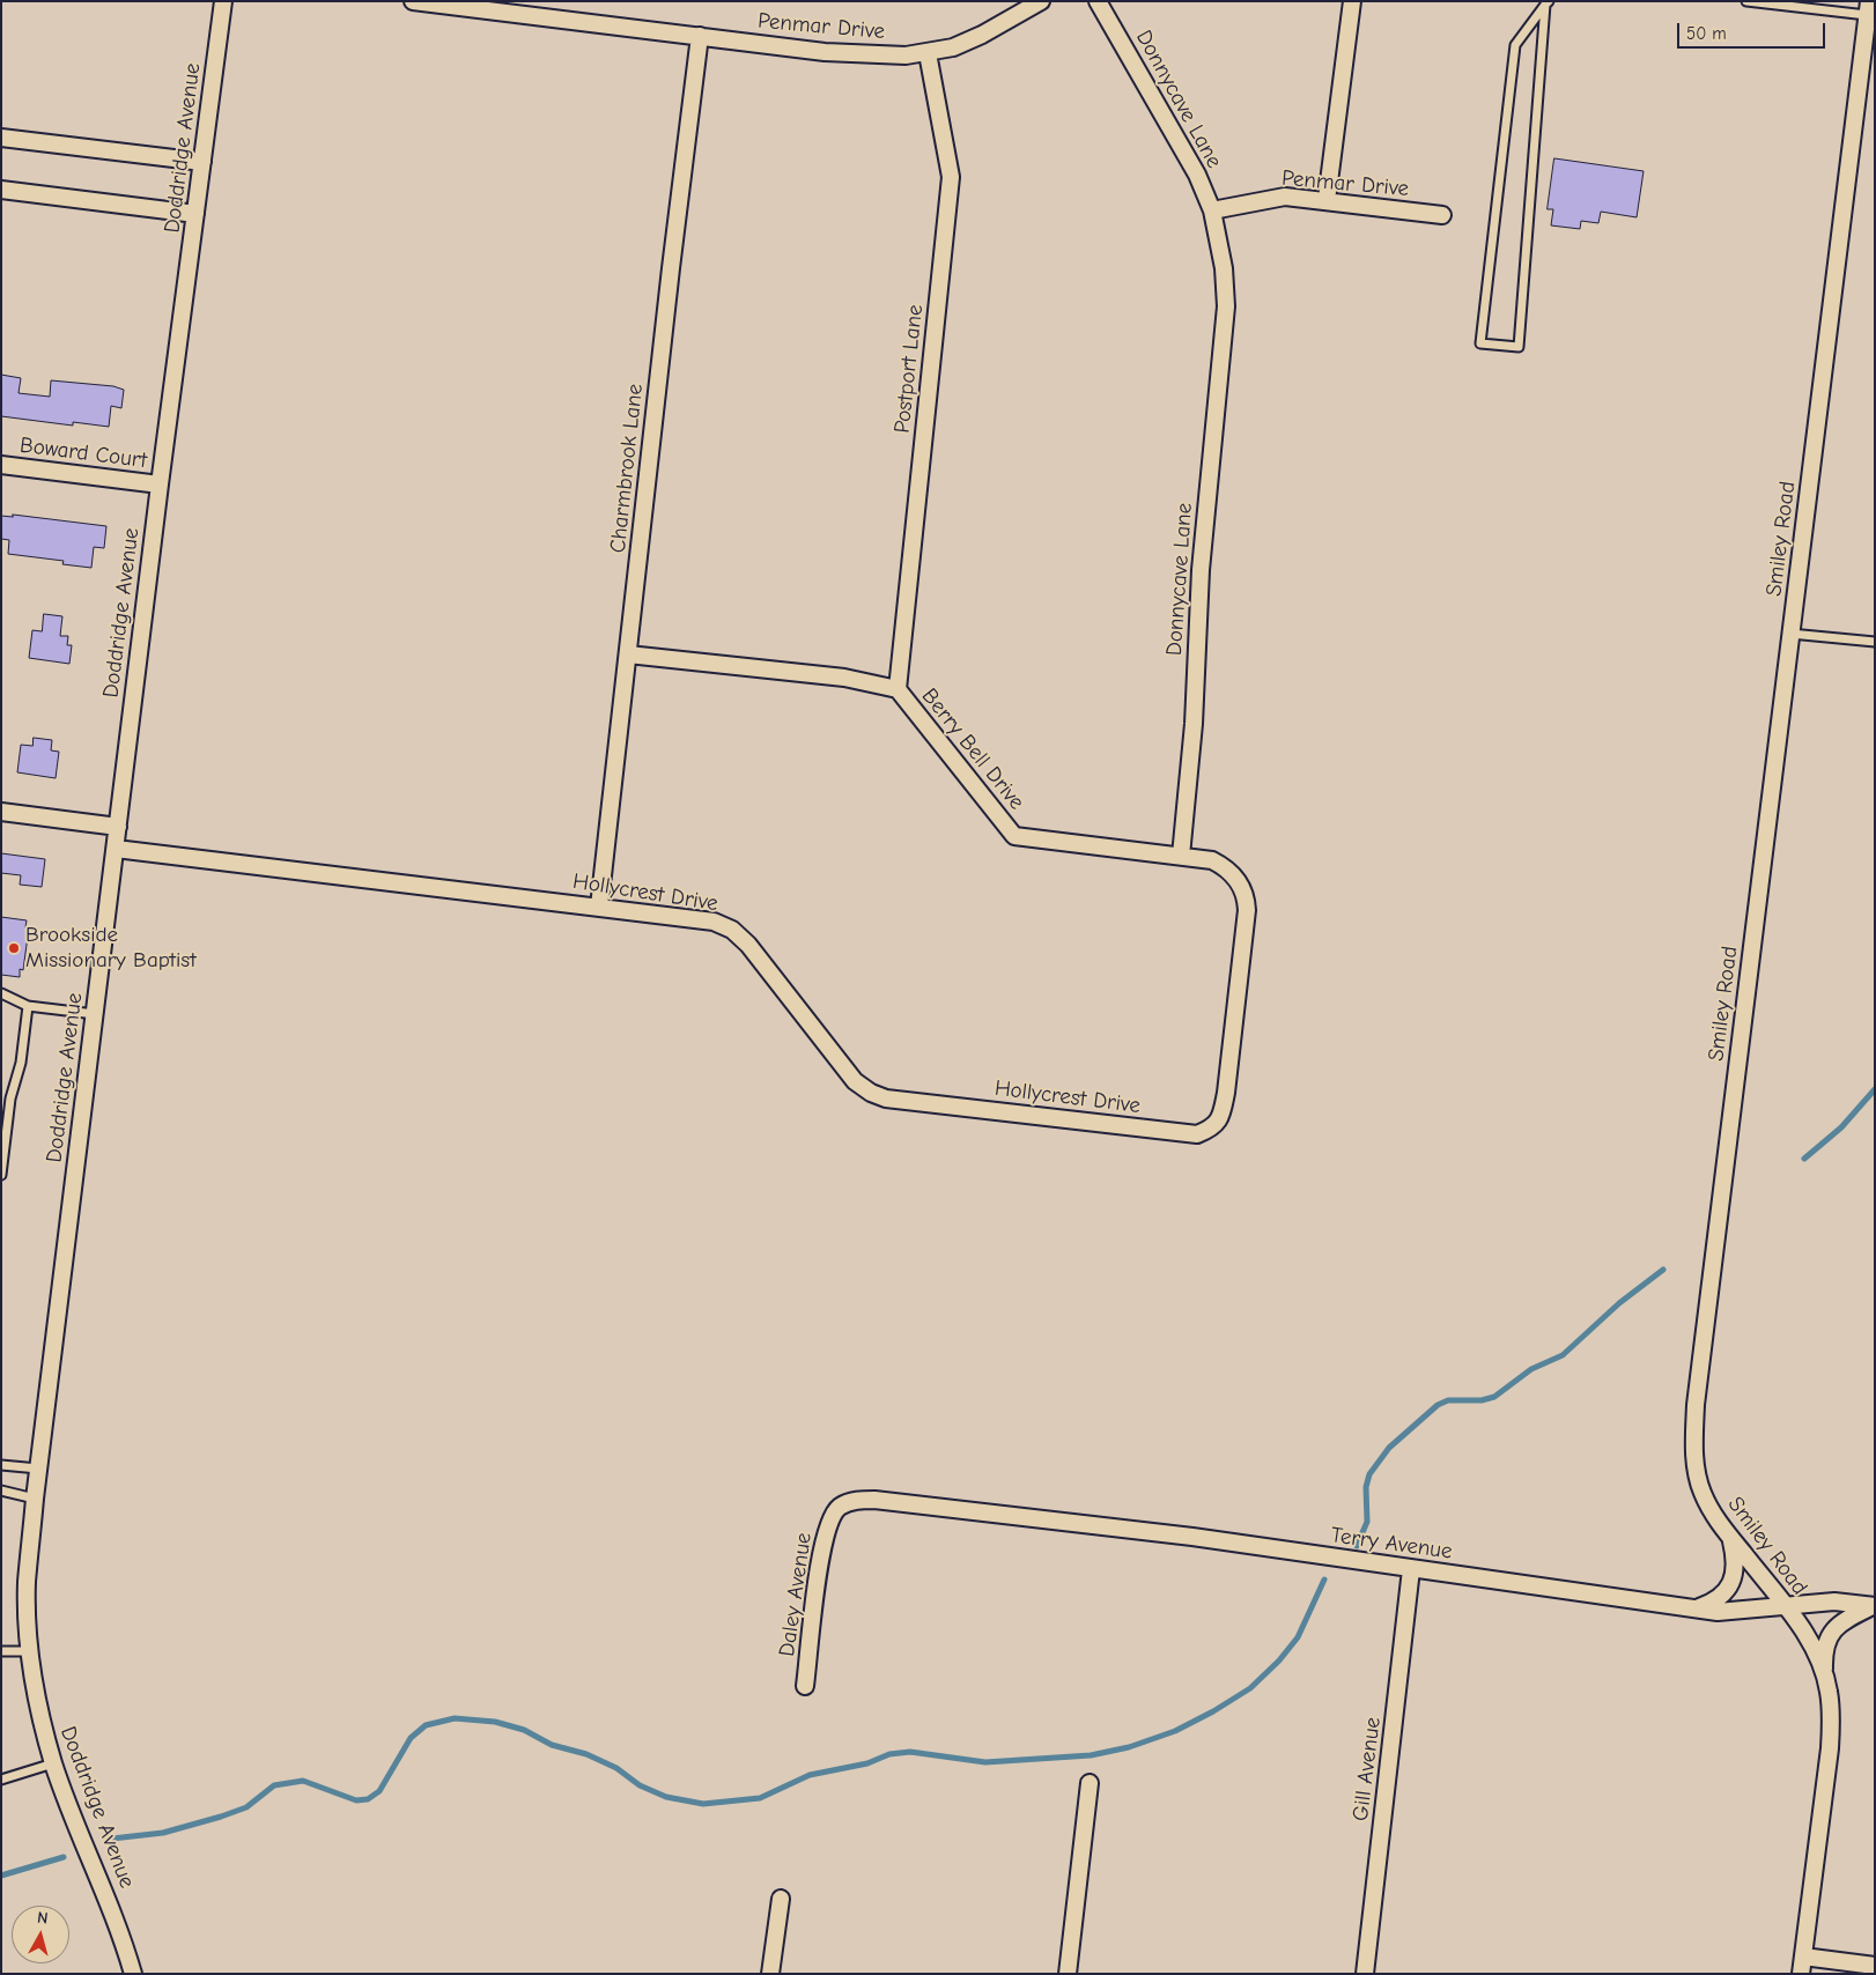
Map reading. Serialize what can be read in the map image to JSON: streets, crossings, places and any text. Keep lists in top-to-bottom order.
{
  "streets": {
    "street": [
      "Penmar Drive",
      "Donnycave Lane",
      "Doddridge Avenue",
      "Postport Lane",
      "Boward Court",
      "Charmbrook Lane",
      "Smiley Road",
      "Berry Bell Drive",
      "Hollycrest Drive",
      "Terry Avenue",
      "Daley Avenue",
      "Gill Avenue"
    ]
  },
  "crossings": [
    ["Penmar Drive", "Donnycave Lane"],
    ["Penmar Drive", "Postport Lane"],
    ["Penmar Drive", "Charmbrook Lane"],
    ["Donnycave Lane", "Berry Bell Drive"],
    ["Donnycave Lane", "Hollycrest Drive"],
    ["Doddridge Avenue", "Boward Court"],
    ["Doddridge Avenue", "Hollycrest Drive"],
    ["Postport Lane", "Berry Bell Drive"],
    ["Charmbrook Lane", "Berry Bell Drive"],
    ["Charmbrook Lane", "Hollycrest Drive"],
    ["Smiley Road", "Terry Avenue"],
    ["Berry Bell Drive", "Hollycrest Drive"],
    ["Terry Avenue", "Daley Avenue"],
    ["Terry Avenue", "Gill Avenue"]
  ],
  "places": ["Brookside Missionary Baptist"],
  "scale_bar": "50 m",
  "north": "top"
}
